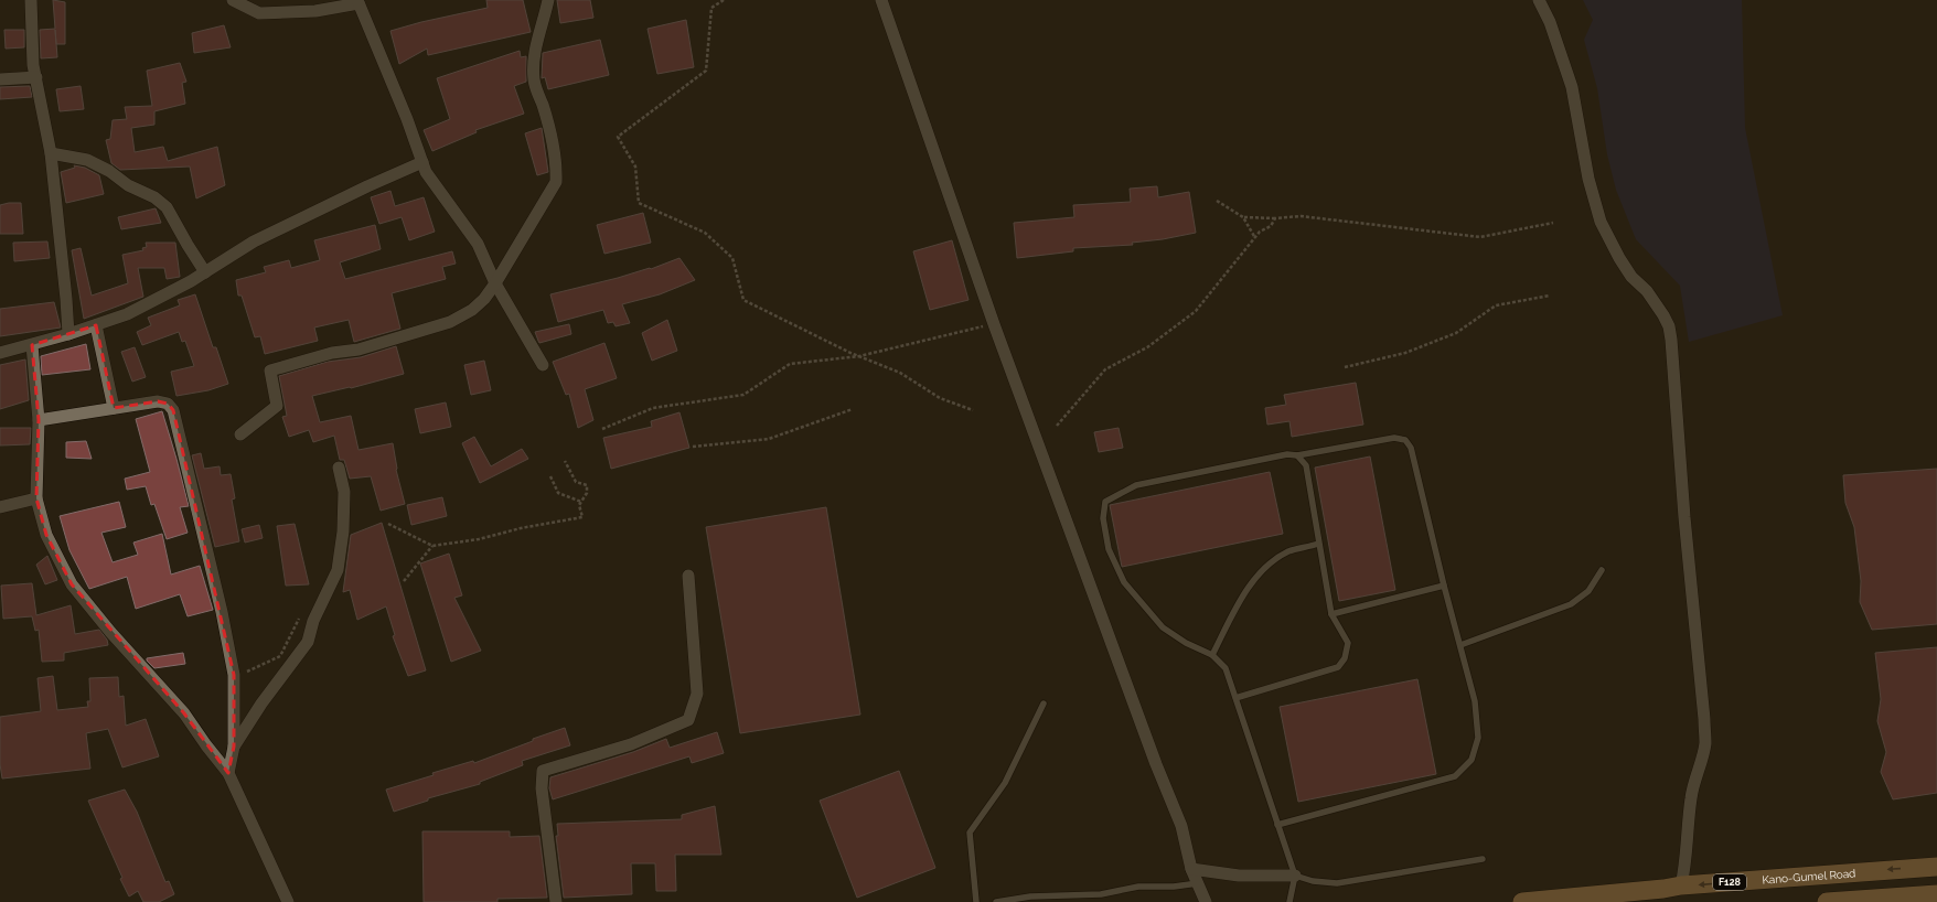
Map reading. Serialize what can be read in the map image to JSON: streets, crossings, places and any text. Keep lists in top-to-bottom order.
{
  "streets": {
    "main road": ["Kano-Gumel Road", "F128"]
  }
}
